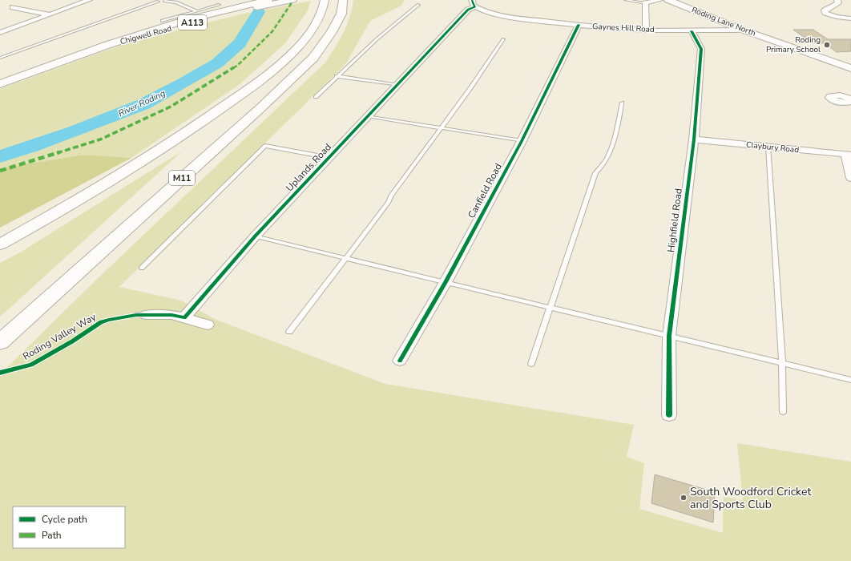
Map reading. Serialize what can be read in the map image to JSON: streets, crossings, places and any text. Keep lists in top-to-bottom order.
{
  "streets": {
    "main road": ["A113", "Chigwell Road", "M11"],
    "street": [
      "Roding Lane North",
      "Gaynes Hill Road",
      "Claybury Road",
      "Uplands Road",
      "Canfield Road",
      "Highfield Road"
    ],
    "cycle path": ["Roding Valley Way"]
  },
  "crossings": [
    ["Roding Lane North", "Gaynes Hill Road"],
    ["Gaynes Hill Road", "Uplands Road"],
    ["Gaynes Hill Road", "Canfield Road"],
    ["Gaynes Hill Road", "Highfield Road"],
    ["Claybury Road", "Highfield Road"]
  ],
  "water": ["River Roding"],
  "places": ["Roding Primary School", "South Woodford Cricket and Sports Club"],
  "legend": ["Cycle path", "Path"]
}
